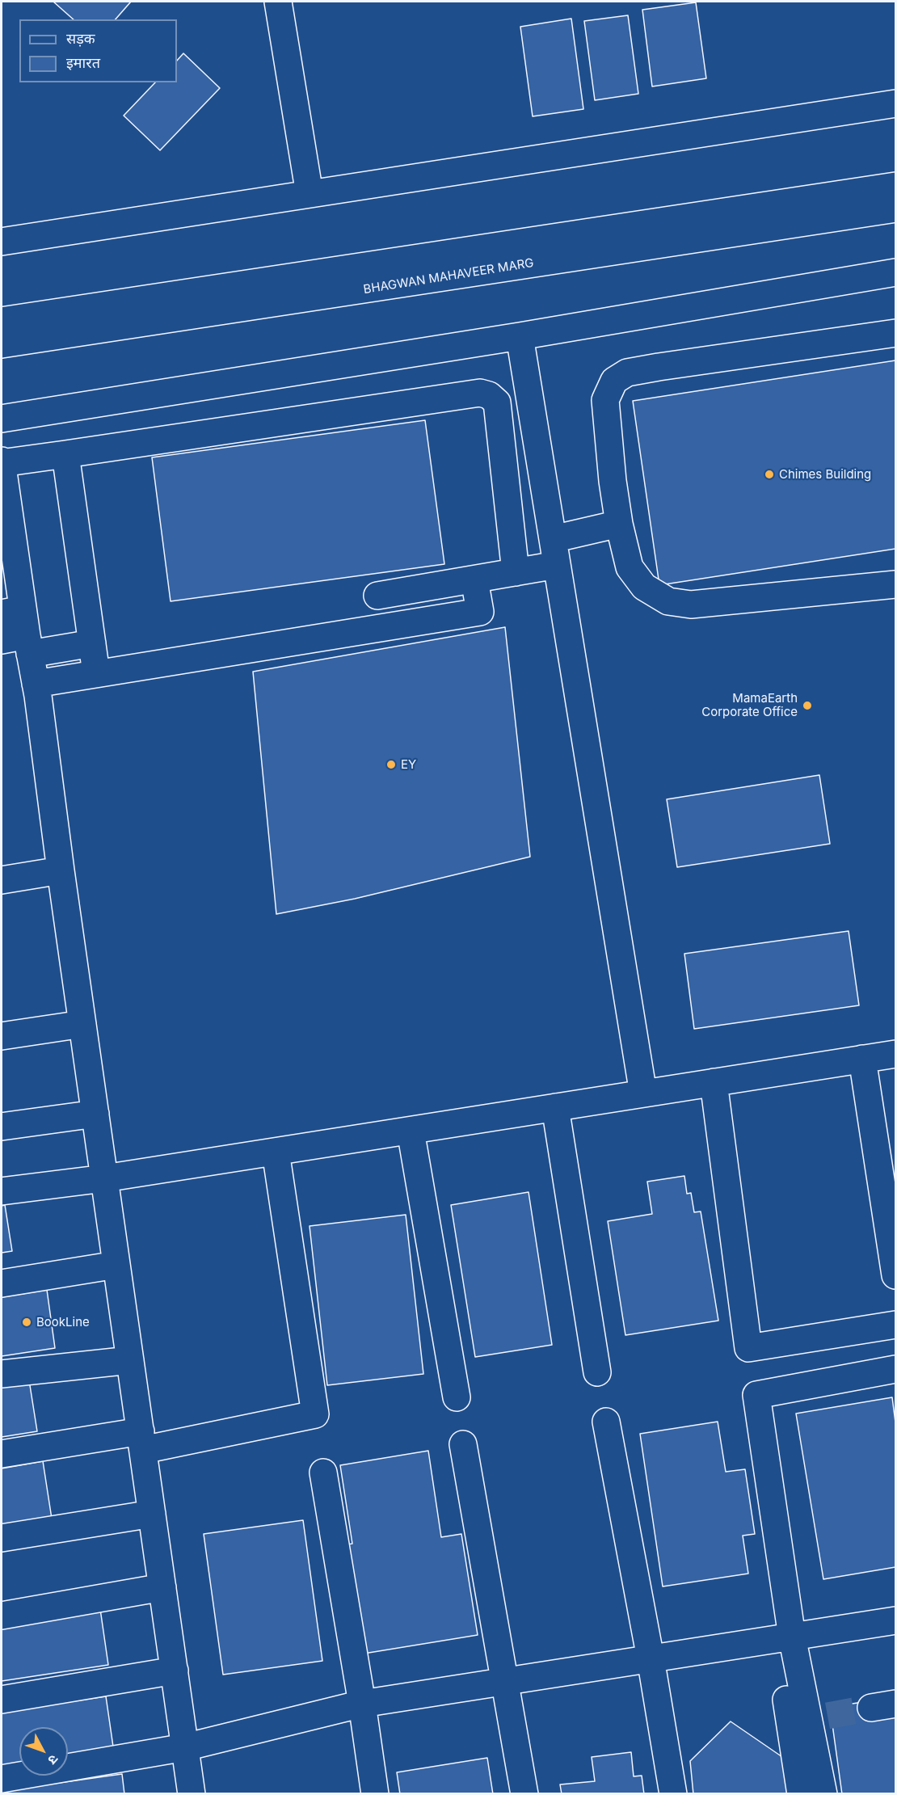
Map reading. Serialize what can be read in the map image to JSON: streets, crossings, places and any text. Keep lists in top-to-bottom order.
{
  "streets": {
    "street": ["BHAGWAN MAHAVEER MARG"]
  },
  "places": [
    "Chimes Building",
    "MamaEarth Corporate Office",
    "EY",
    "BookLine"
  ],
  "legend": ["सड़क", "इमारत"],
  "north": "bottom right"
}
